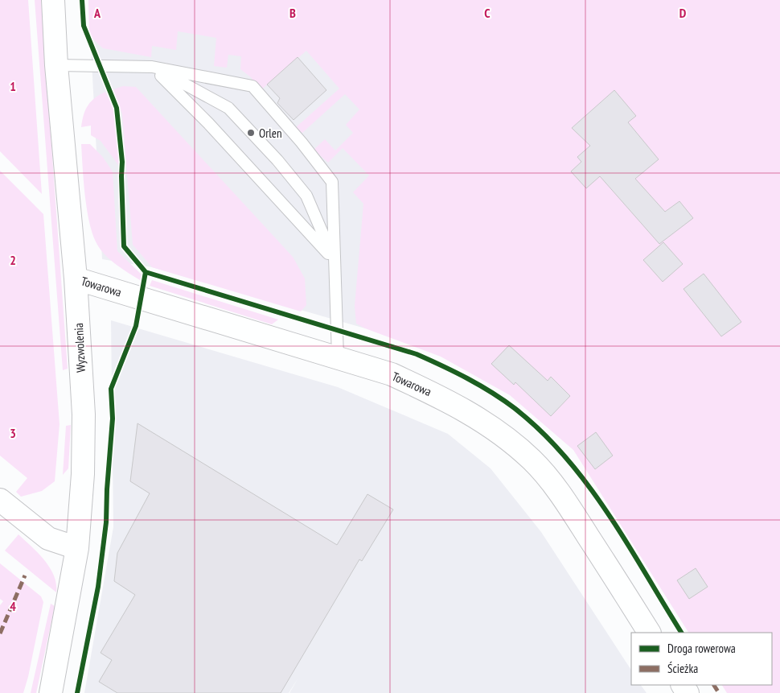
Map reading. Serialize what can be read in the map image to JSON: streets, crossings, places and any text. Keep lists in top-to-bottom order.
{
  "streets": {
    "street": ["Towarowa", "Wyzwolenia"]
  },
  "crossings": [
    ["Towarowa", "Wyzwolenia"]
  ],
  "places": ["Orlen"],
  "legend": ["Droga rowerowa", "Ścieżka"],
  "grid": {
    "columns": [
      "A",
      "B",
      "C",
      "D"
    ],
    "rows": [
      "1",
      "2",
      "3",
      "4"
    ]
  }
}
